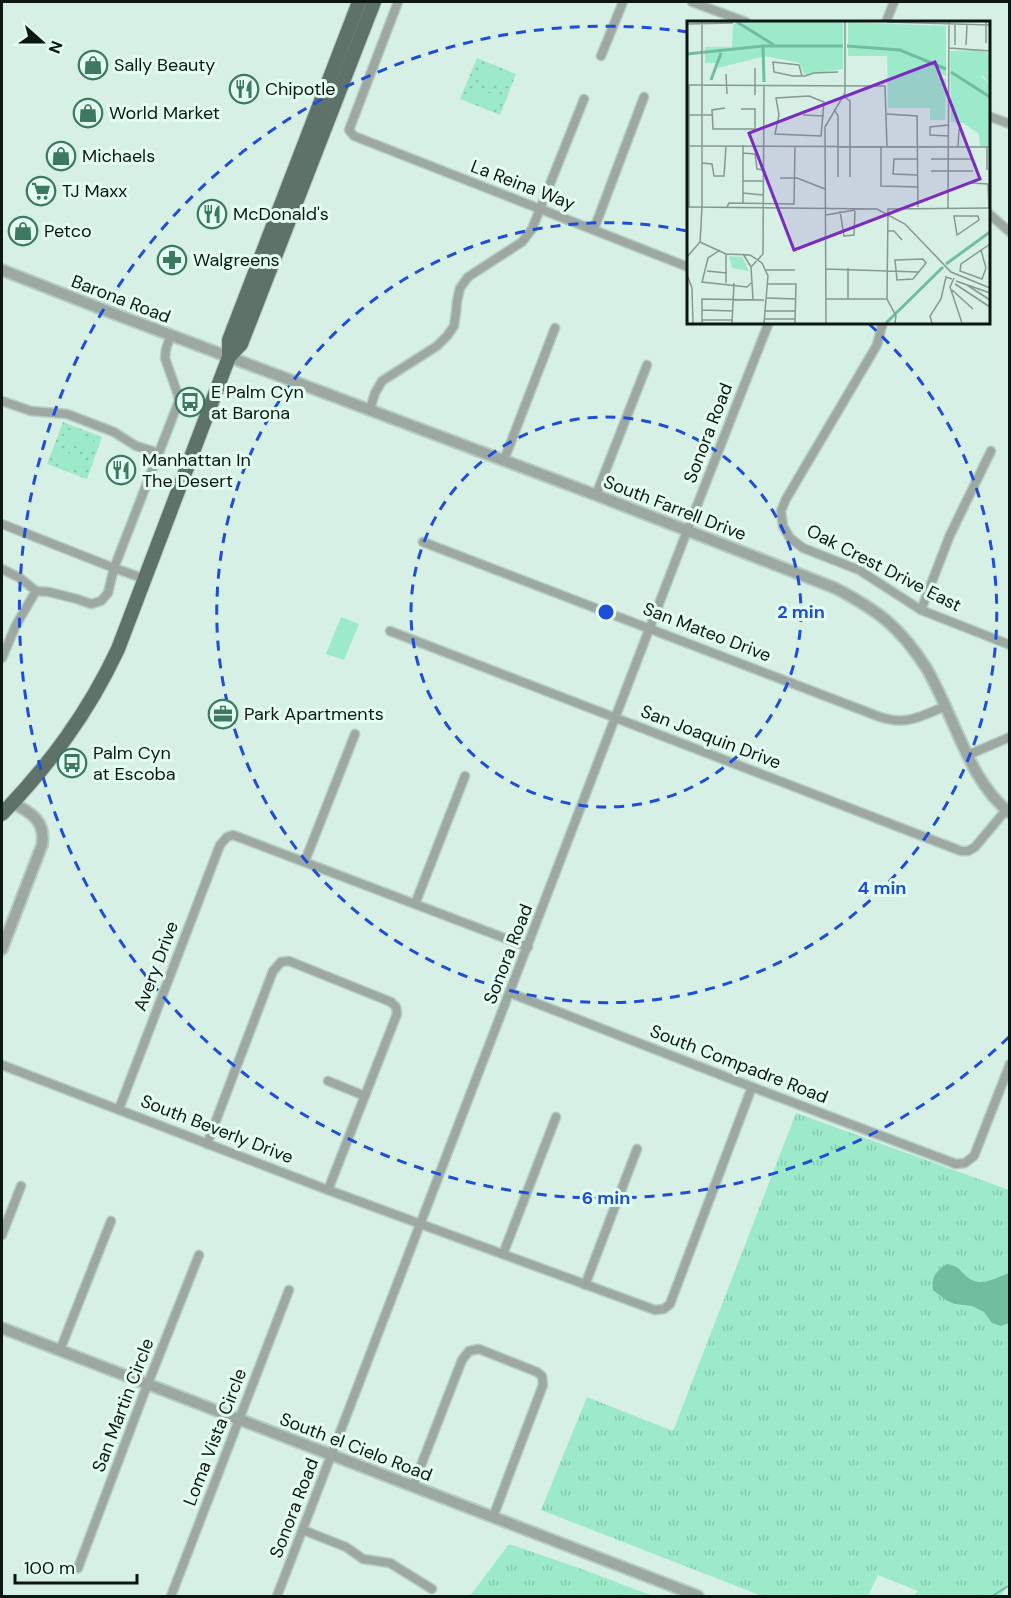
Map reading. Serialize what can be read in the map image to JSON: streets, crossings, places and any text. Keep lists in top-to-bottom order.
{
  "streets": {
    "street": [
      "La Reina Way",
      "Barona Road",
      "Sonora Road",
      "South Farrell Drive",
      "Oak Crest Drive East",
      "San Mateo Drive",
      "San Joaquin Drive",
      "Avery Drive",
      "South Compadre Road",
      "South Beverly Drive",
      "San Martin Circle",
      "Loma Vista Circle",
      "South el Cielo Road"
    ]
  },
  "crossings": [
    ["Barona Road", "South Farrell Drive"],
    ["Sonora Road", "South Farrell Drive"],
    ["Sonora Road", "San Mateo Drive"],
    ["Sonora Road", "San Joaquin Drive"],
    ["Sonora Road", "South Compadre Road"],
    ["Sonora Road", "South Beverly Drive"],
    ["Sonora Road", "South el Cielo Road"],
    ["South Farrell Drive", "San Mateo Drive"],
    ["South Farrell Drive", "San Joaquin Drive"],
    ["Avery Drive", "South Beverly Drive"],
    ["South Compadre Road", "South Beverly Drive"],
    ["San Martin Circle", "South el Cielo Road"],
    ["Loma Vista Circle", "South el Cielo Road"]
  ],
  "places": {
    "shop": [
      "Sally Beauty",
      "World Market",
      "Michaels",
      "Petco"
    ],
    "restaurant": ["Chipotle", "McDonald's", "Manhattan In The Desert"],
    "supermarket": ["TJ Maxx"],
    "pharmacy": ["Walgreens"],
    "bus stop": ["E Palm Cyn at Barona", "Palm Cyn at Escoba"],
    "office": ["Park Apartments"]
  },
  "scale_bar": "100 m",
  "north": "right",
  "rings": ["2 min", "4 min", "6 min"]
}
